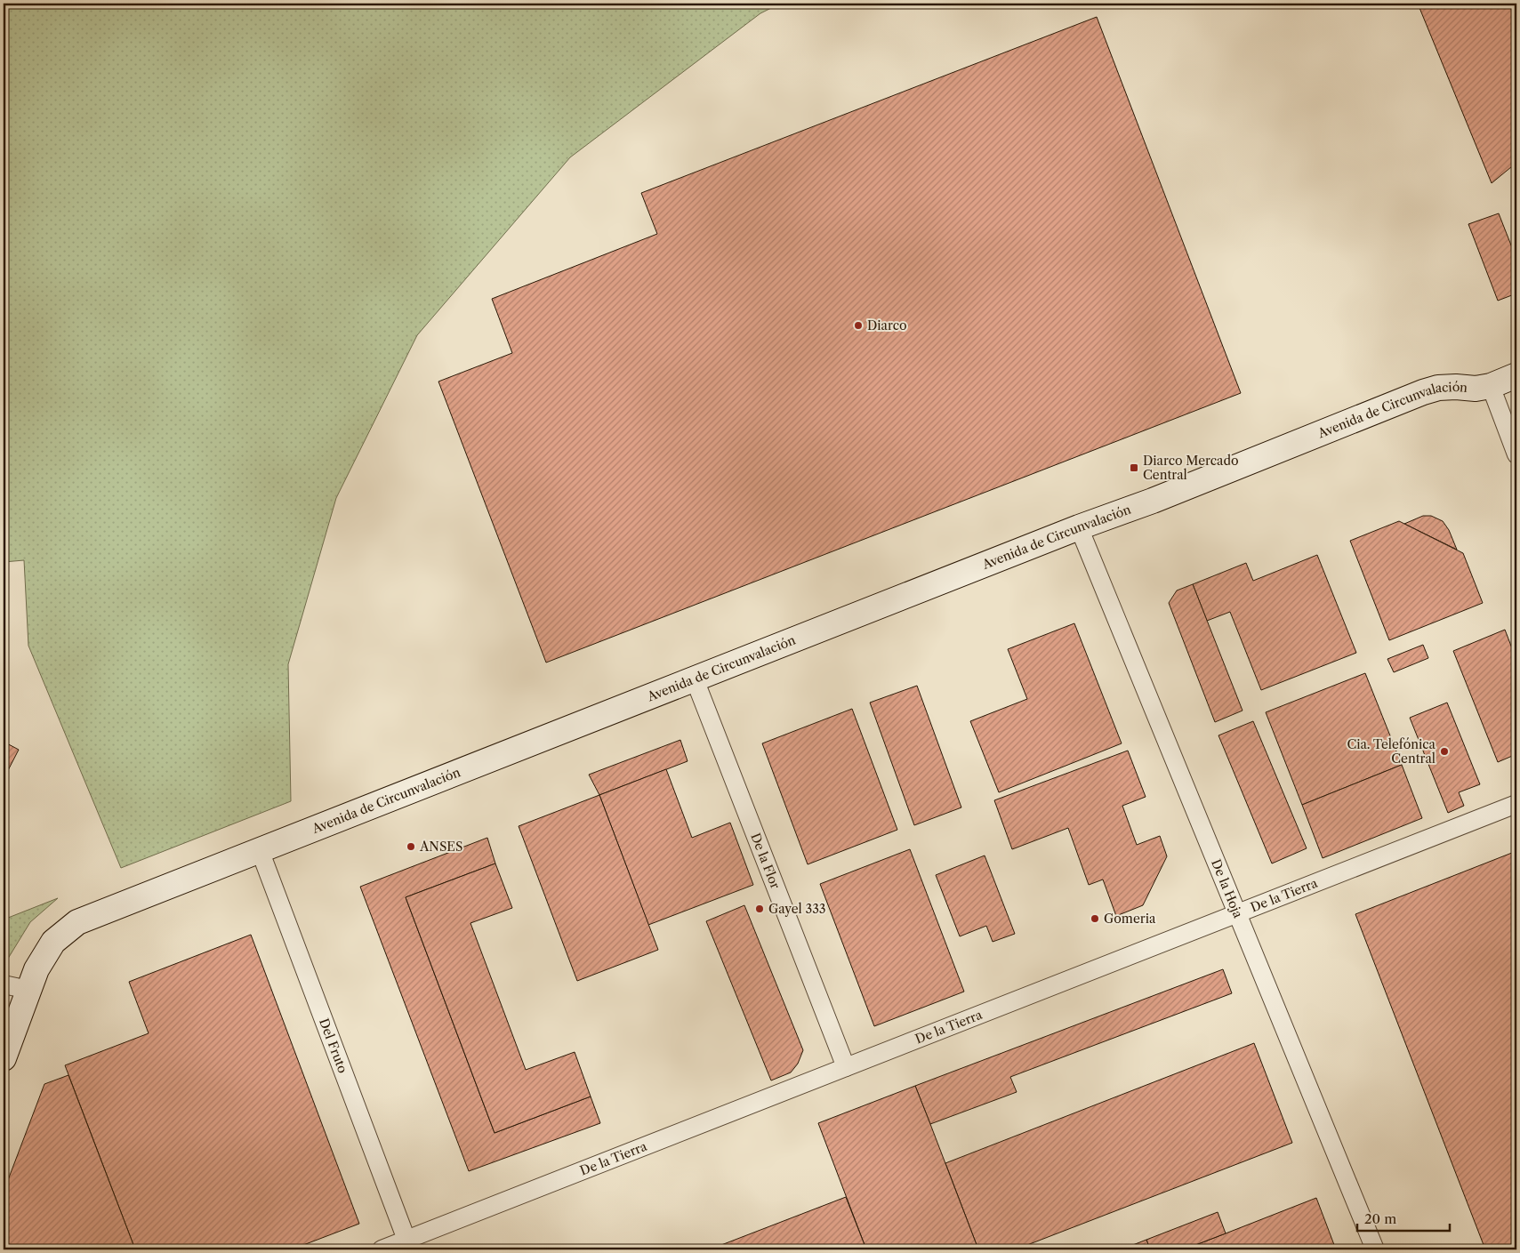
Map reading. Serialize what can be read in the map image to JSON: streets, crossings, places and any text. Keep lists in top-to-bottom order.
{
  "streets": {
    "street": ["Avenida de Circunvalación"],
    "lane": [
      "De la Flor",
      "De la Hoja",
      "De la Tierra",
      "Del Fruto"
    ]
  },
  "crossings": [
    ["Avenida de Circunvalación", "De la Flor"],
    ["Avenida de Circunvalación", "De la Hoja"],
    ["Avenida de Circunvalación", "Del Fruto"],
    ["De la Flor", "De la Tierra"],
    ["De la Hoja", "De la Tierra"],
    ["De la Tierra", "Del Fruto"]
  ],
  "places": {
    "other": [
      "Diarco",
      "Cia. Telefónica Central",
      "ANSES",
      "Gayel 333",
      "Gomeria"
    ],
    "transit": ["Diarco Mercado Central"]
  },
  "scale_bar": "20 m"
}
